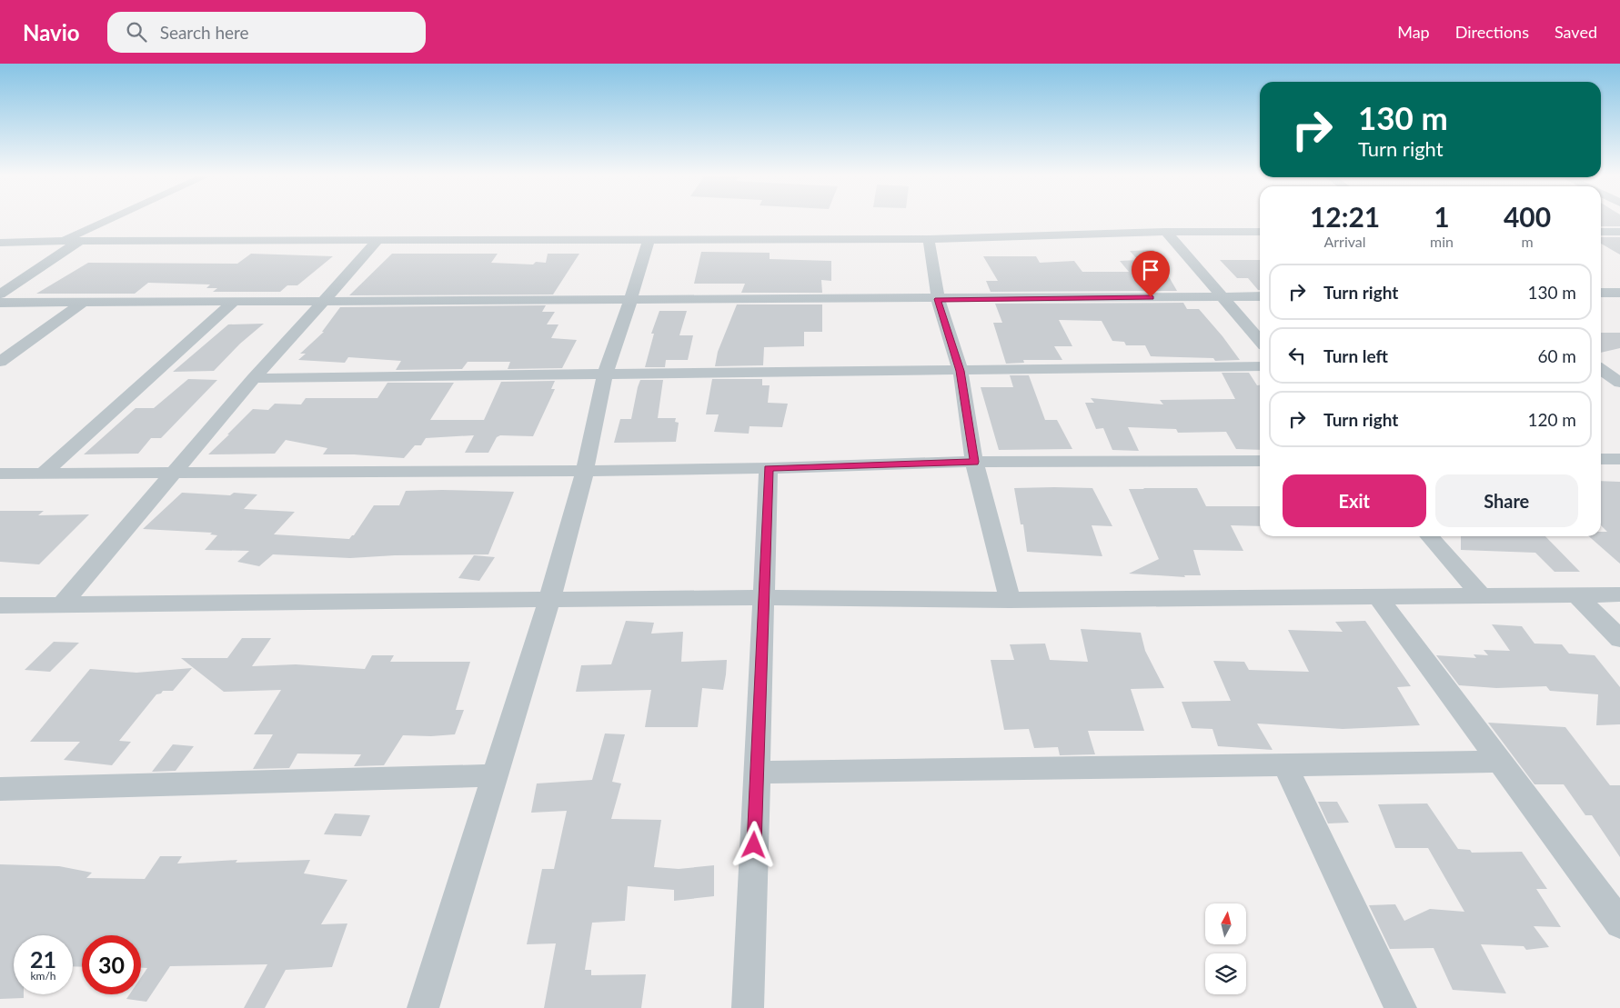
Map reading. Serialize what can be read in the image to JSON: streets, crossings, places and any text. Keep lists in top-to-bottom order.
{
  "north": "top",
  "page": {
    "header": "Navio",
    "search": "Search here",
    "nav": ["Map", "Directions", "Saved"],
    "turn": ["130 m", "Turn right"],
    "eta": [
      "12:21",
      "Arrival",
      "1",
      "min",
      "400",
      "m"
    ],
    "list": [
      {
        "name": "Turn right",
        "value": "130 m"
      },
      {
        "name": "Turn left",
        "value": "60 m"
      },
      {
        "name": "Turn right",
        "value": "120 m"
      }
    ],
    "buttons": ["Exit", "Share"],
    "speed": "21 km/h",
    "limit": "30"
  }
}
